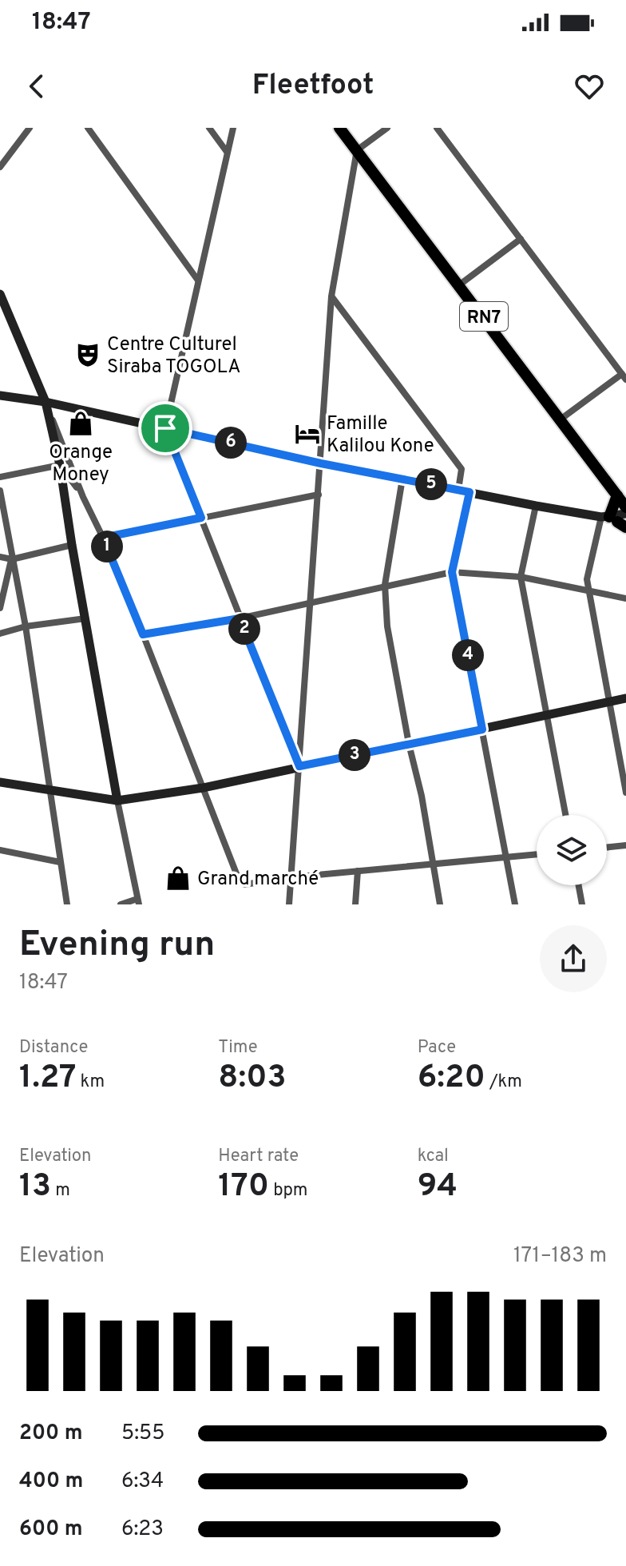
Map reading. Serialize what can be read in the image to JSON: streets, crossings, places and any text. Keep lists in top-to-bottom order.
{
  "streets": {
    "highway": ["RN7"]
  },
  "places": {
    "theatre": ["Centre Culturel Siraba TOGOLA"],
    "shop": ["Orange Money", "Grand marché"],
    "hotel": ["Famille Kalilou Kone"]
  },
  "page": {
    "status": "18:47",
    "header": "Fleetfoot",
    "pins": [
      "6",
      "5",
      "1",
      "2",
      "4",
      "3"
    ],
    "heading": ["Evening run", "18:47"],
    "stats": [
      ["Distance", "1.27 km"],
      ["Time", "8:03"],
      ["Pace", "6:20 /km"],
      ["Elevation", "13 m"],
      ["Heart rate", "170 bpm"],
      ["kcal", "94"]
    ],
    "chart": ["Elevation", "171–183 m"],
    "list": [
      {
        "name": "200 m",
        "note": "5:55"
      },
      {
        "name": "400 m",
        "note": "6:34"
      },
      {
        "name": "600 m",
        "note": "6:23"
      }
    ]
  }
}
